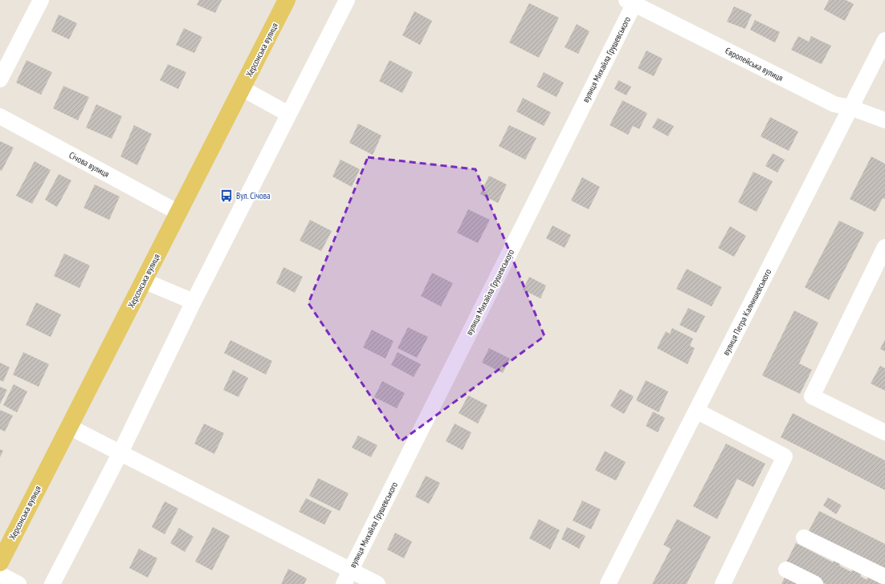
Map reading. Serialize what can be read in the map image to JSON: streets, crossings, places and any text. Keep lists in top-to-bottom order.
{
  "streets": {
    "main road": ["Херсонська вулиця"],
    "street": [
      "вулиця Михайла Грушевського",
      "Європейська вулиця",
      "Січова вулиця",
      "вулиця Петра Калнишевського"
    ]
  },
  "crossings": [
    ["Херсонська вулиця", "Січова вулиця"],
    ["вулиця Михайла Грушевського", "Європейська вулиця"],
    ["Європейська вулиця", "вулиця Петра Калнишевського"]
  ],
  "places": {
    "bus stop": ["Вул. Січова"]
  }
}
